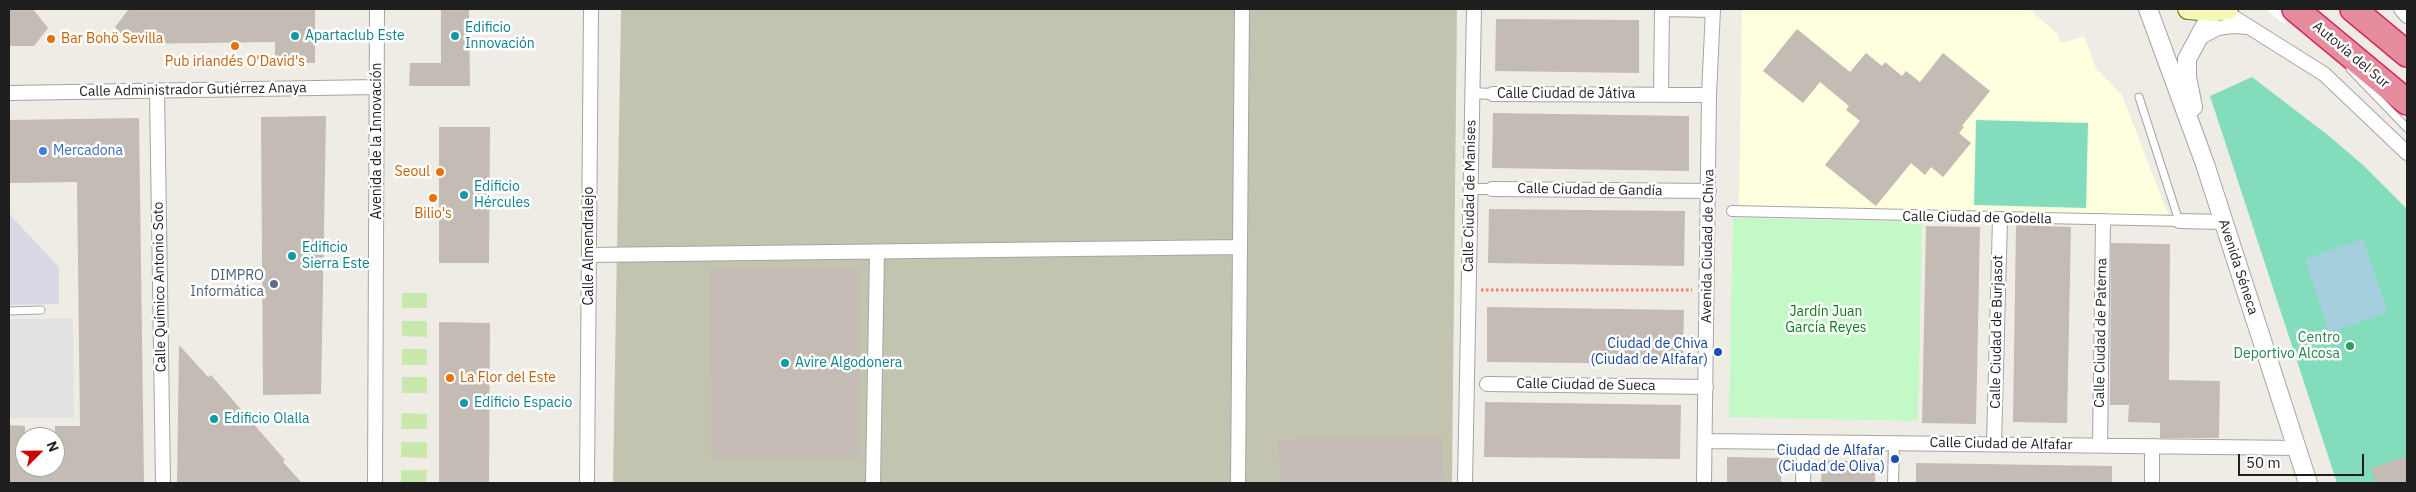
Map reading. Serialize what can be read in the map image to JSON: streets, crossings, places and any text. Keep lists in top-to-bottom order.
{
  "streets": {
    "highway": ["Autovía del Sur"],
    "street": [
      "Calle Administrador Gutiérrez Anaya",
      "Calle Ciudad de Játiva",
      "Avenida de la Innovación",
      "Calle Ciudad de Gandía",
      "Calle Ciudad de Manises",
      "Calle Ciudad de Godella",
      "Calle Almendralejo",
      "Avenida Ciudad de Chiva",
      "Avenida Séneca",
      "Calle Químico Antonio Soto",
      "Calle Ciudad de Burjasot",
      "Calle Ciudad de Paterna",
      "Calle Ciudad de Sueca",
      "Calle Ciudad de Alfafar"
    ]
  },
  "crossings": [
    ["Calle Administrador Gutiérrez Anaya", "Avenida de la Innovación"],
    ["Calle Administrador Gutiérrez Anaya", "Calle Químico Antonio Soto"],
    ["Calle Ciudad de Játiva", "Calle Ciudad de Manises"],
    ["Calle Ciudad de Játiva", "Avenida Ciudad de Chiva"],
    ["Calle Ciudad de Gandía", "Calle Ciudad de Manises"],
    ["Calle Ciudad de Gandía", "Avenida Ciudad de Chiva"],
    ["Calle Ciudad de Manises", "Calle Ciudad de Sueca"],
    ["Calle Ciudad de Godella", "Avenida Séneca"],
    ["Calle Ciudad de Godella", "Calle Ciudad de Burjasot"],
    ["Calle Ciudad de Godella", "Calle Ciudad de Paterna"],
    ["Avenida Ciudad de Chiva", "Calle Ciudad de Sueca"],
    ["Avenida Ciudad de Chiva", "Calle Ciudad de Alfafar"],
    ["Avenida Séneca", "Calle Ciudad de Alfafar"],
    ["Calle Ciudad de Burjasot", "Calle Ciudad de Alfafar"],
    ["Calle Ciudad de Paterna", "Calle Ciudad de Alfafar"]
  ],
  "parks": ["Jardín Juan García Reyes"],
  "places": [
    "Apartaclub Este",
    "Edificio Innovación",
    "Bar Bohö Sevilla",
    "Pub irlandés O'David's",
    "Mercadona",
    "Seoul",
    "Edificio Hércules",
    "Bilio's",
    "Edificio Sierra Este",
    "DIMPRO Informática",
    "Centro Deportivo Alcosa",
    "Ciudad de Chiva (Ciudad de Alfafar)",
    "Avire Algodonera",
    "La Flor del Este",
    "Edificio Espacio",
    "Edificio Olalla",
    "Ciudad de Alfafar (Ciudad de Oliva)"
  ],
  "scale_bar": "50 m",
  "north": "top right"
}
